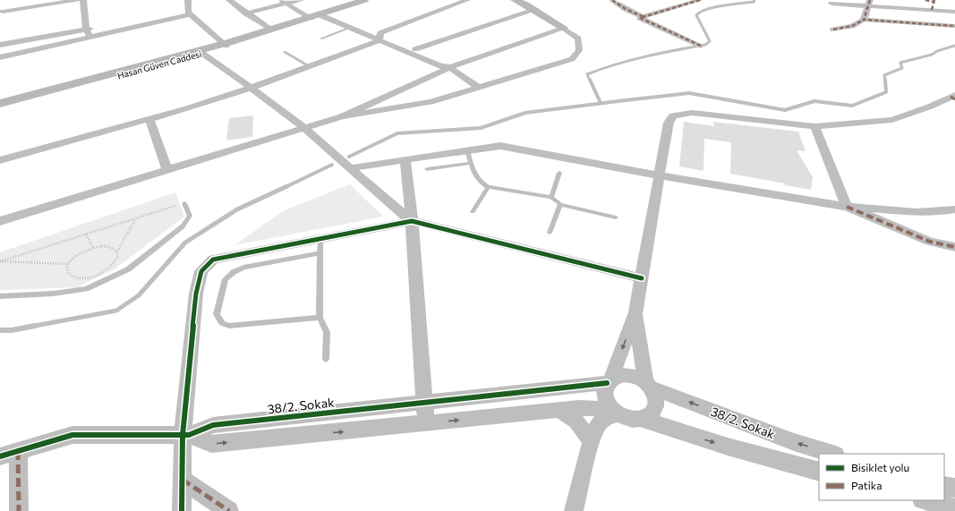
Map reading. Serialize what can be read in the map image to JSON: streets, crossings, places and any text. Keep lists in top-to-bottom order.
{
  "streets": {
    "street": ["Hasan Güven Caddesi", "38/2. Sokak"]
  },
  "legend": ["Bisiklet yolu", "Patika"]
}
